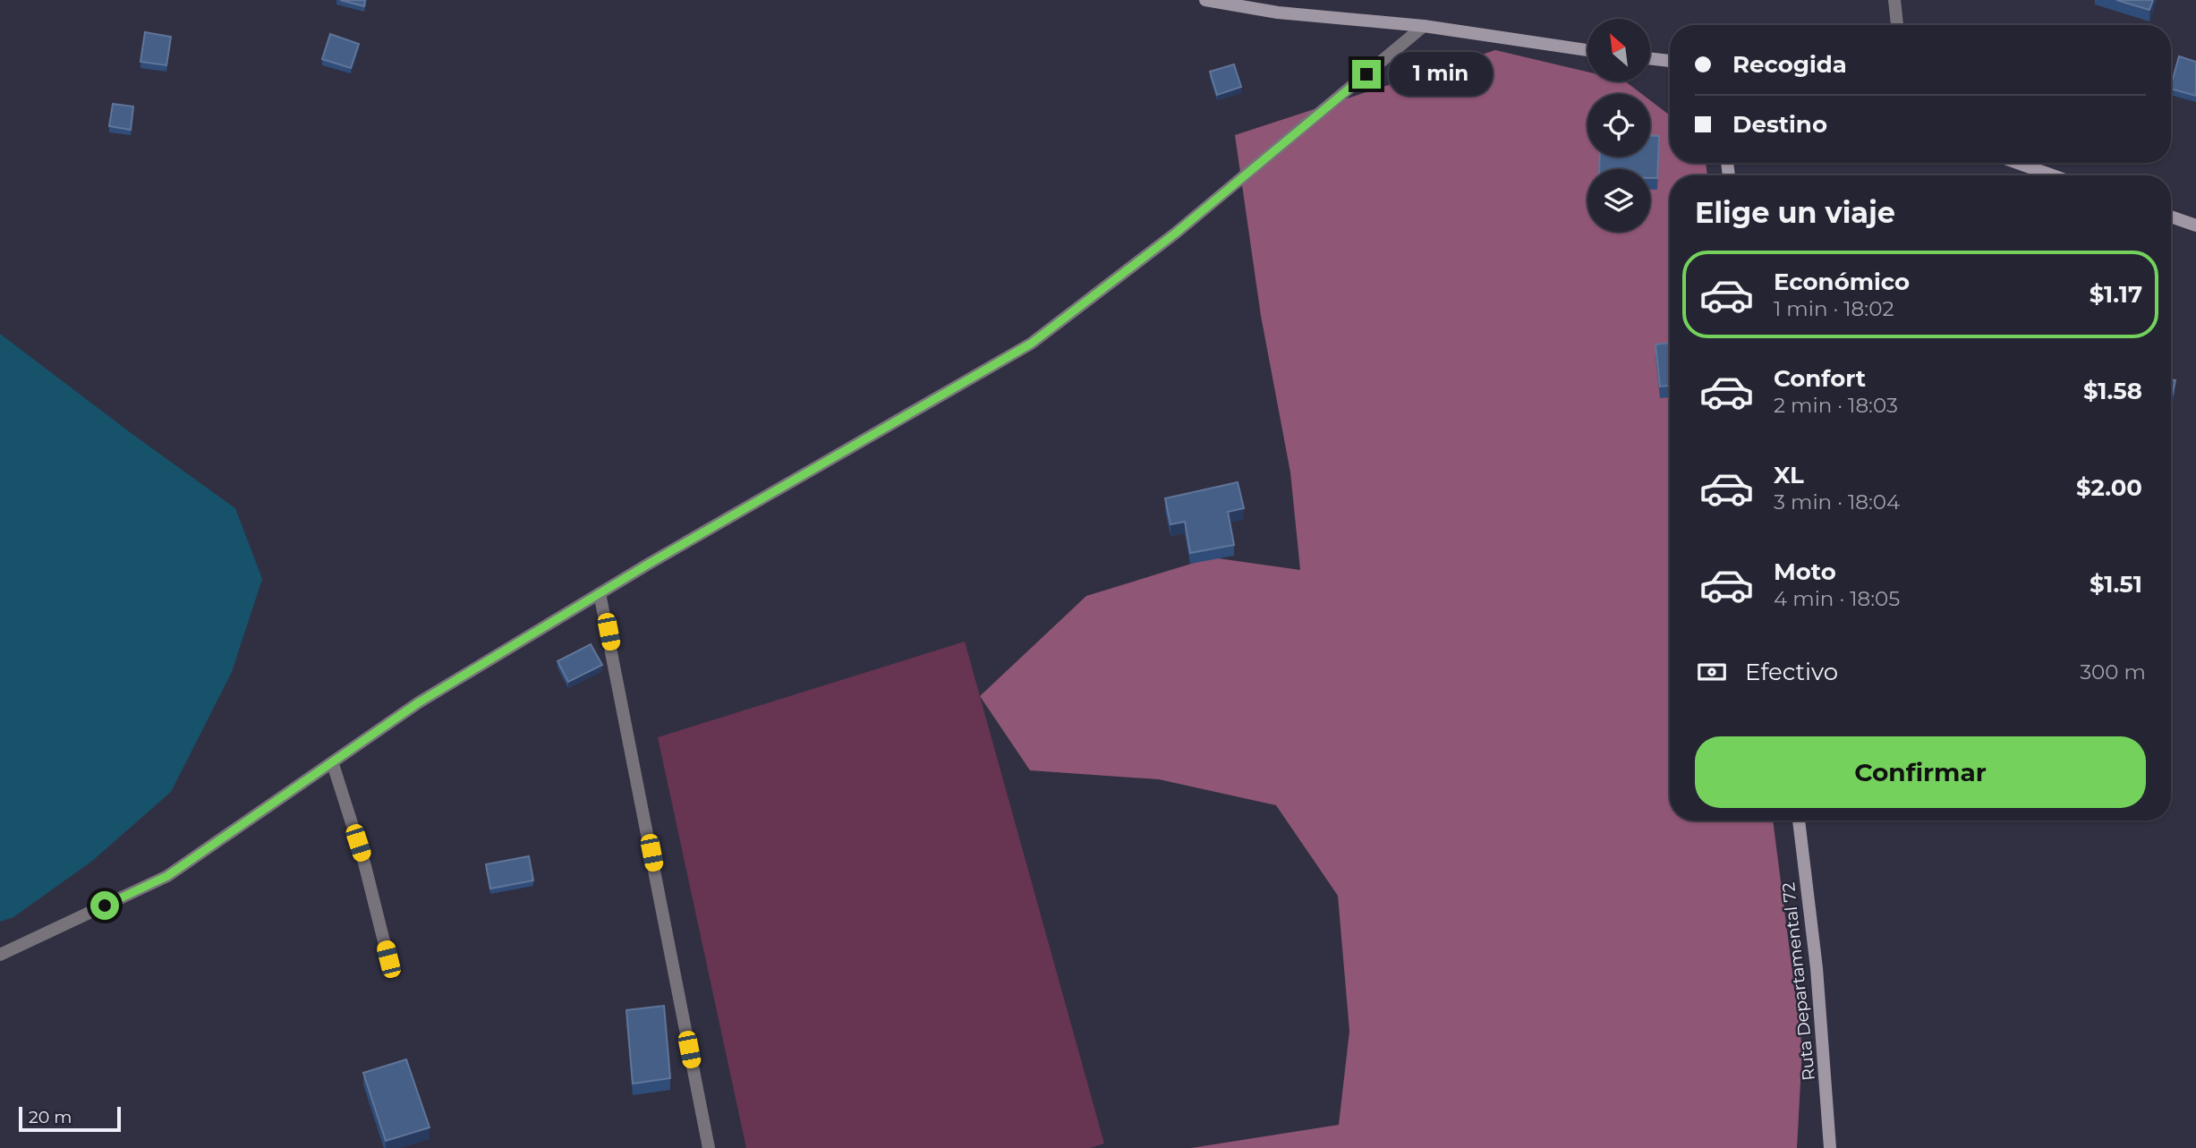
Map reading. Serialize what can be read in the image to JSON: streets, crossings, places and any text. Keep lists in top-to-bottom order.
{
  "streets": {
    "main road": ["Ruta Departamental 72"]
  },
  "scale_bar": "20 m",
  "north": "top left",
  "page": {
    "banner": ["Recogida", "Destino"],
    "bubble": "1 min",
    "heading": "Elige un viaje",
    "list": [
      {
        "name": "Económico",
        "note": "1 min · 18:02",
        "value": "$1.17"
      },
      {
        "name": "Confort",
        "note": "2 min · 18:03",
        "value": "$1.58"
      },
      {
        "name": "XL",
        "note": "3 min · 18:04",
        "value": "$2.00"
      },
      {
        "name": "Moto",
        "note": "4 min · 18:05",
        "value": "$1.51"
      }
    ],
    "pay": ["Efectivo", "300 m"],
    "buttons": "Confirmar",
    "scale": "20 m"
  }
}
